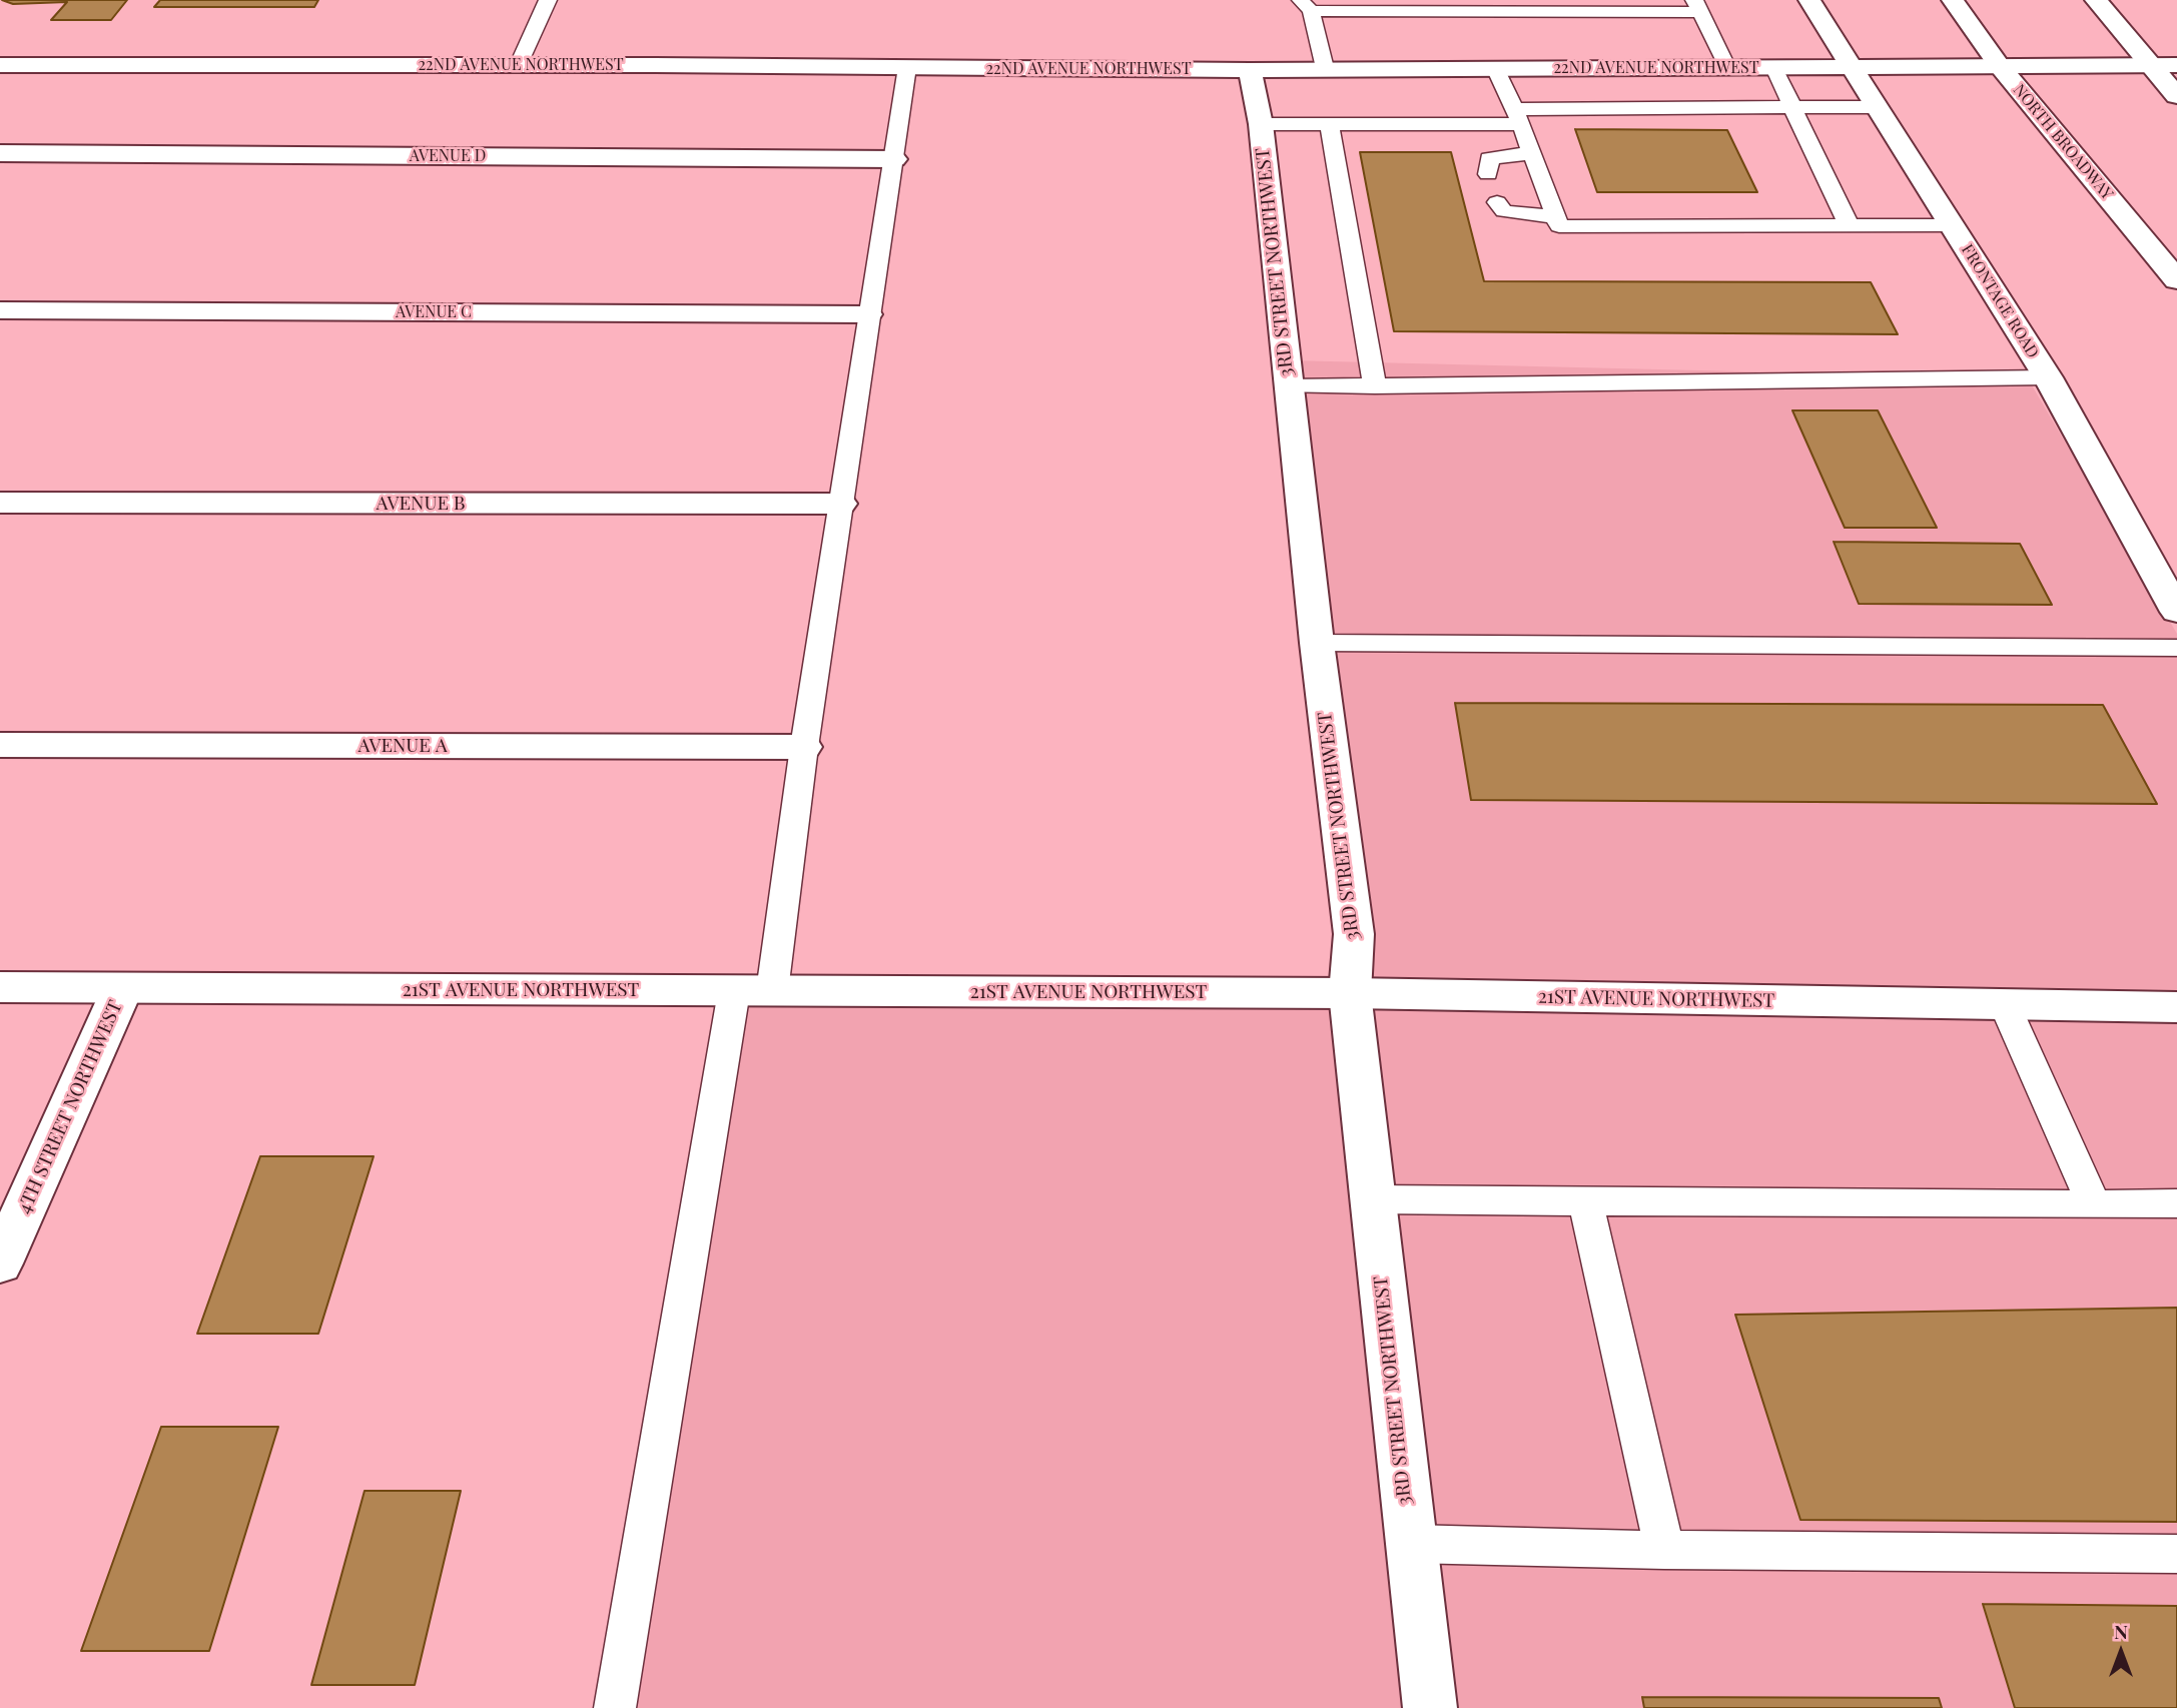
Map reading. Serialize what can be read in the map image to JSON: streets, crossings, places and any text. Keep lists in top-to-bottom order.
{
  "streets": {
    "street": [
      "22ND AVENUE NORTHWEST",
      "NORTH BROADWAY",
      "AVENUE D",
      "3RD STREET NORTHWEST",
      "FRONTAGE ROAD",
      "AVENUE C",
      "AVENUE B",
      "AVENUE A",
      "21ST AVENUE NORTHWEST",
      "4TH STREET NORTHWEST"
    ]
  },
  "crossings": [
    ["22ND AVENUE NORTHWEST", "NORTH BROADWAY"],
    ["22ND AVENUE NORTHWEST", "3RD STREET NORTHWEST"],
    ["22ND AVENUE NORTHWEST", "FRONTAGE ROAD"],
    ["3RD STREET NORTHWEST", "21ST AVENUE NORTHWEST"],
    ["21ST AVENUE NORTHWEST", "4TH STREET NORTHWEST"]
  ],
  "north": "top"
}
